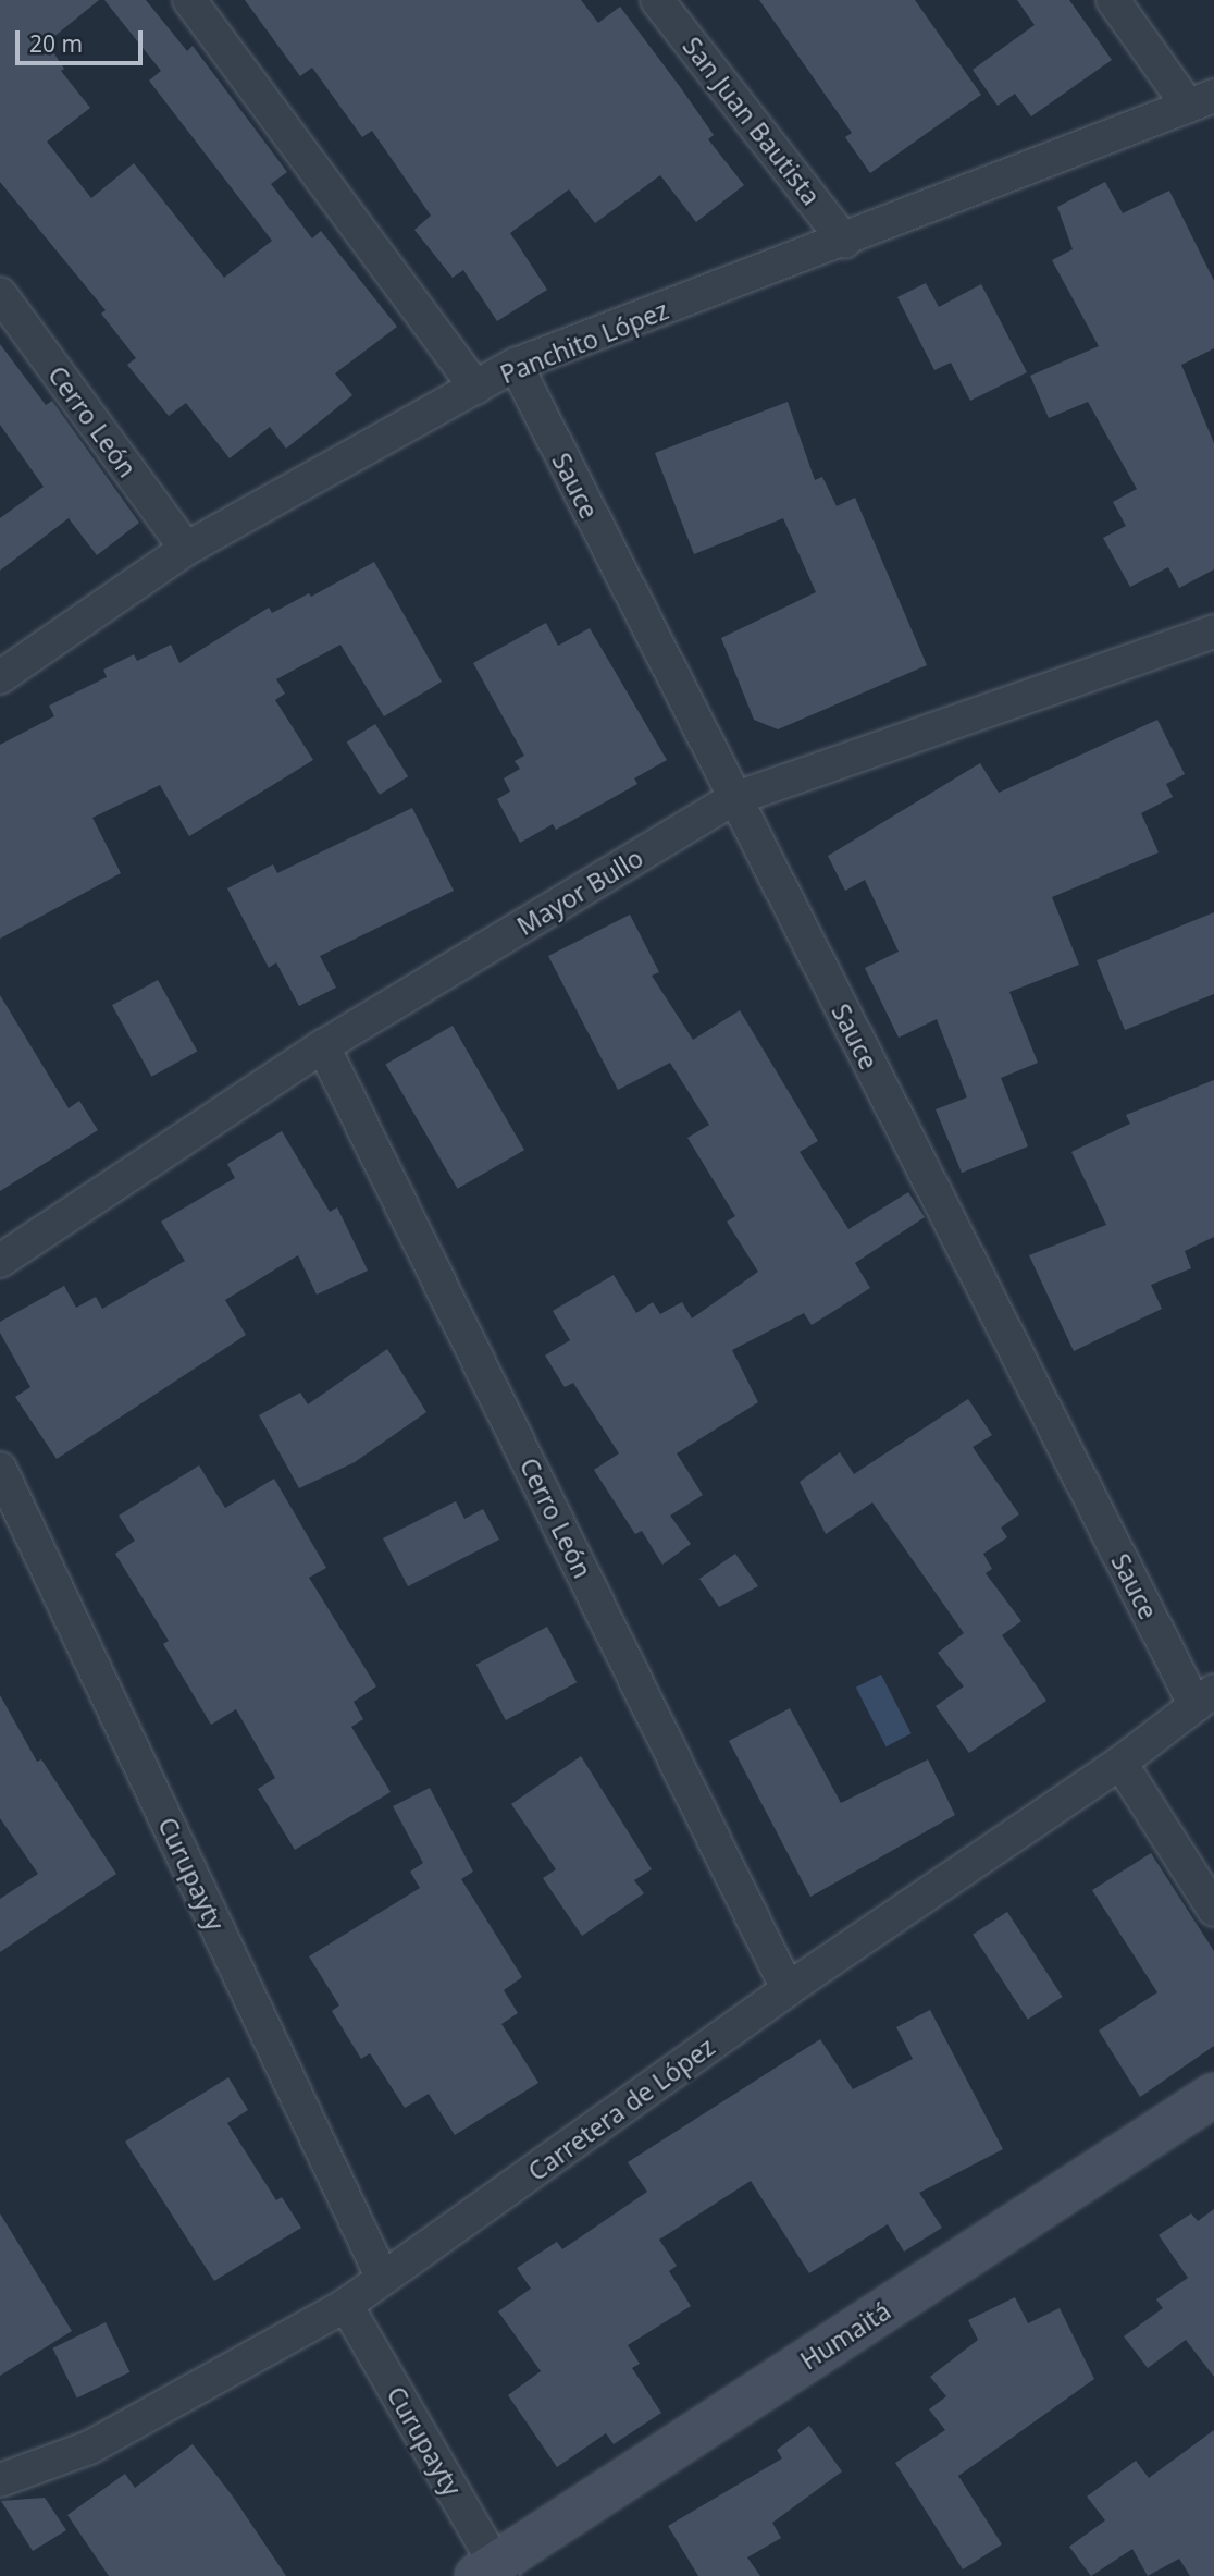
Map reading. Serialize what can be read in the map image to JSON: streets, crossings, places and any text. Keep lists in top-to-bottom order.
{
  "streets": {
    "street": [
      "San Juan Bautista",
      "Panchito López",
      "Cerro León",
      "Sauce",
      "Mayor Bullo",
      "Curupayty",
      "Carretera de López",
      "Humaitá"
    ]
  },
  "crossings": [
    ["San Juan Bautista", "Panchito López"],
    ["Panchito López", "Cerro León"],
    ["Panchito López", "Sauce"],
    ["Cerro León", "Mayor Bullo"],
    ["Cerro León", "Carretera de López"],
    ["Sauce", "Mayor Bullo"],
    ["Sauce", "Carretera de López"],
    ["Curupayty", "Carretera de López"],
    ["Curupayty", "Humaitá"]
  ],
  "scale_bar": "20 m"
}
